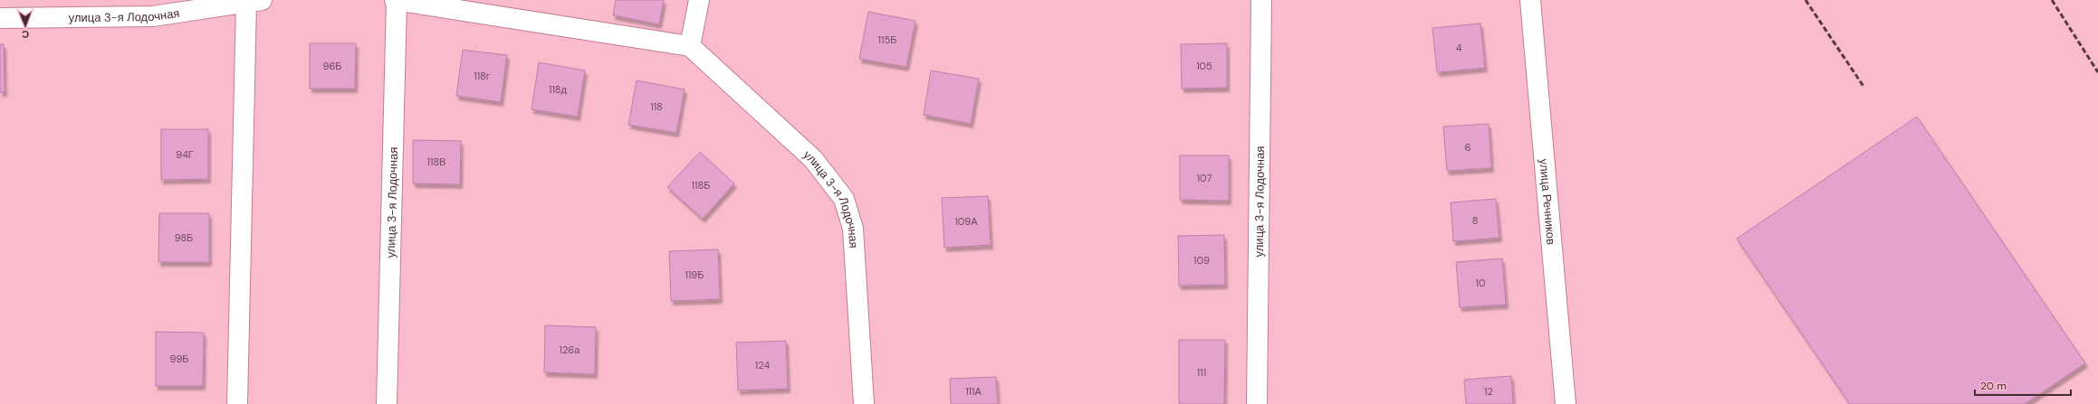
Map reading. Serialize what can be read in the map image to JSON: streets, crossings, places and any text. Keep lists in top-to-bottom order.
{
  "streets": {
    "street": ["улица 3-я Лодочная", "улица Речников"]
  },
  "house_numbers": [
    "115Б",
    "4",
    "96Б",
    "105",
    "118г",
    "118д",
    "118",
    "6",
    "94Г",
    "118В",
    "107",
    "118Б",
    "8",
    "109А",
    "98Б",
    "109",
    "119Б",
    "10",
    "126а",
    "99Б",
    "124",
    "111",
    "111А",
    "12"
  ],
  "scale_bar": "20 m",
  "north": "bottom"
}
